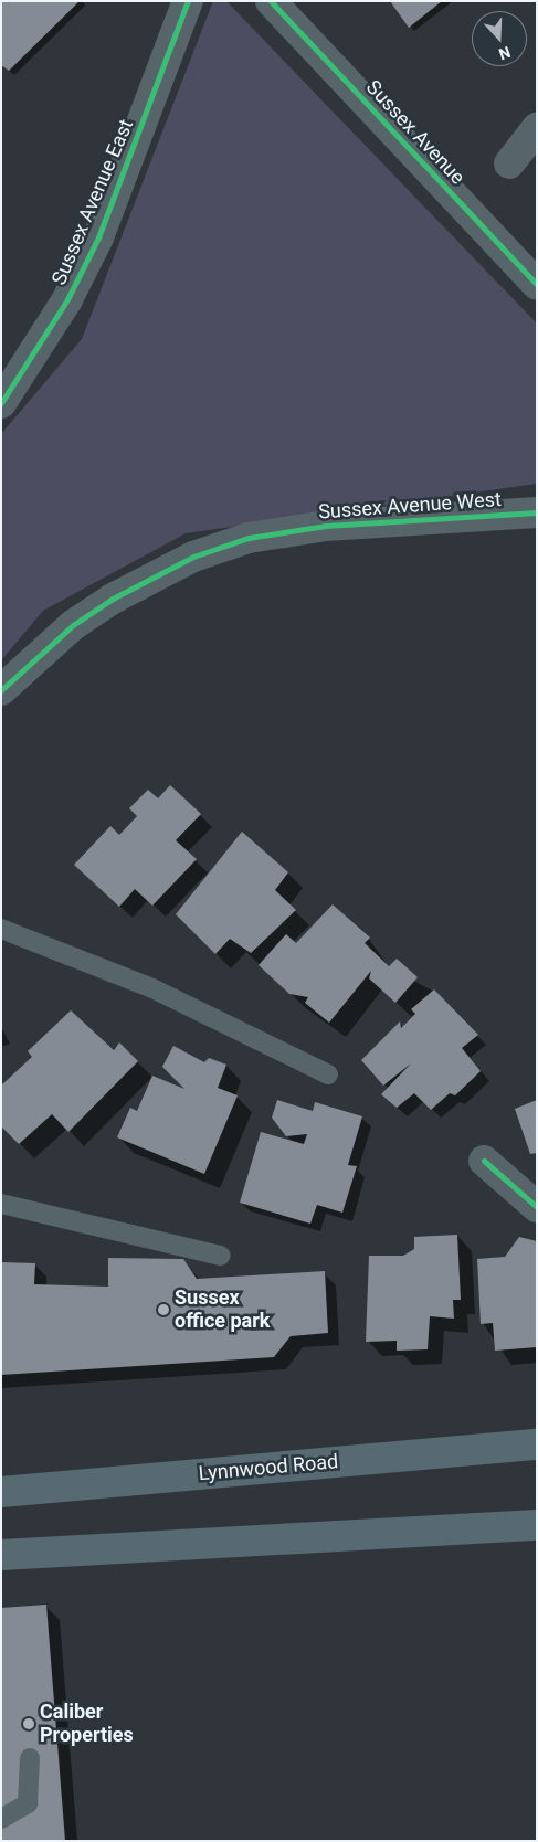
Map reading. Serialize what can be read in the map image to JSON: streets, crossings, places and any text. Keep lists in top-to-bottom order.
{
  "streets": {
    "main road": ["Lynnwood Road"],
    "street": ["Sussex Avenue", "Sussex Avenue East", "Sussex Avenue West"]
  },
  "places": ["Sussex office park", "Caliber Properties"],
  "north": "bottom"
}
